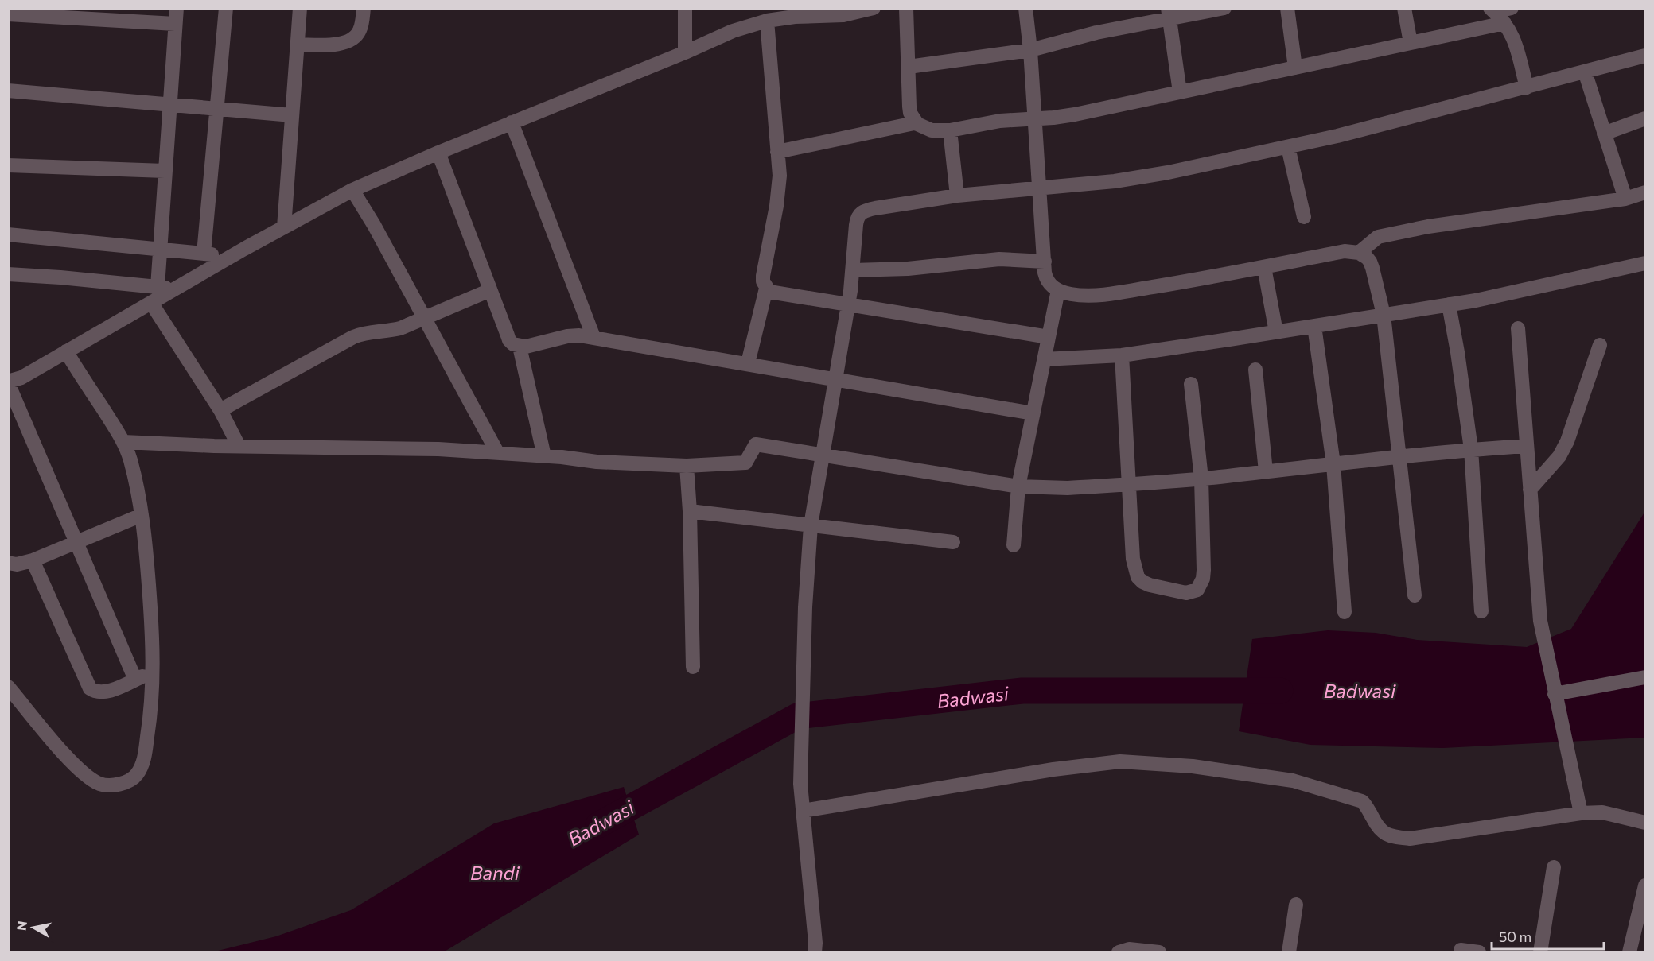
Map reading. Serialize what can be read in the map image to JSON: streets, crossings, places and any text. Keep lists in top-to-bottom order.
{
  "water": ["Badwasi", "Bandi"],
  "scale_bar": "50 m",
  "north": "left"
}
